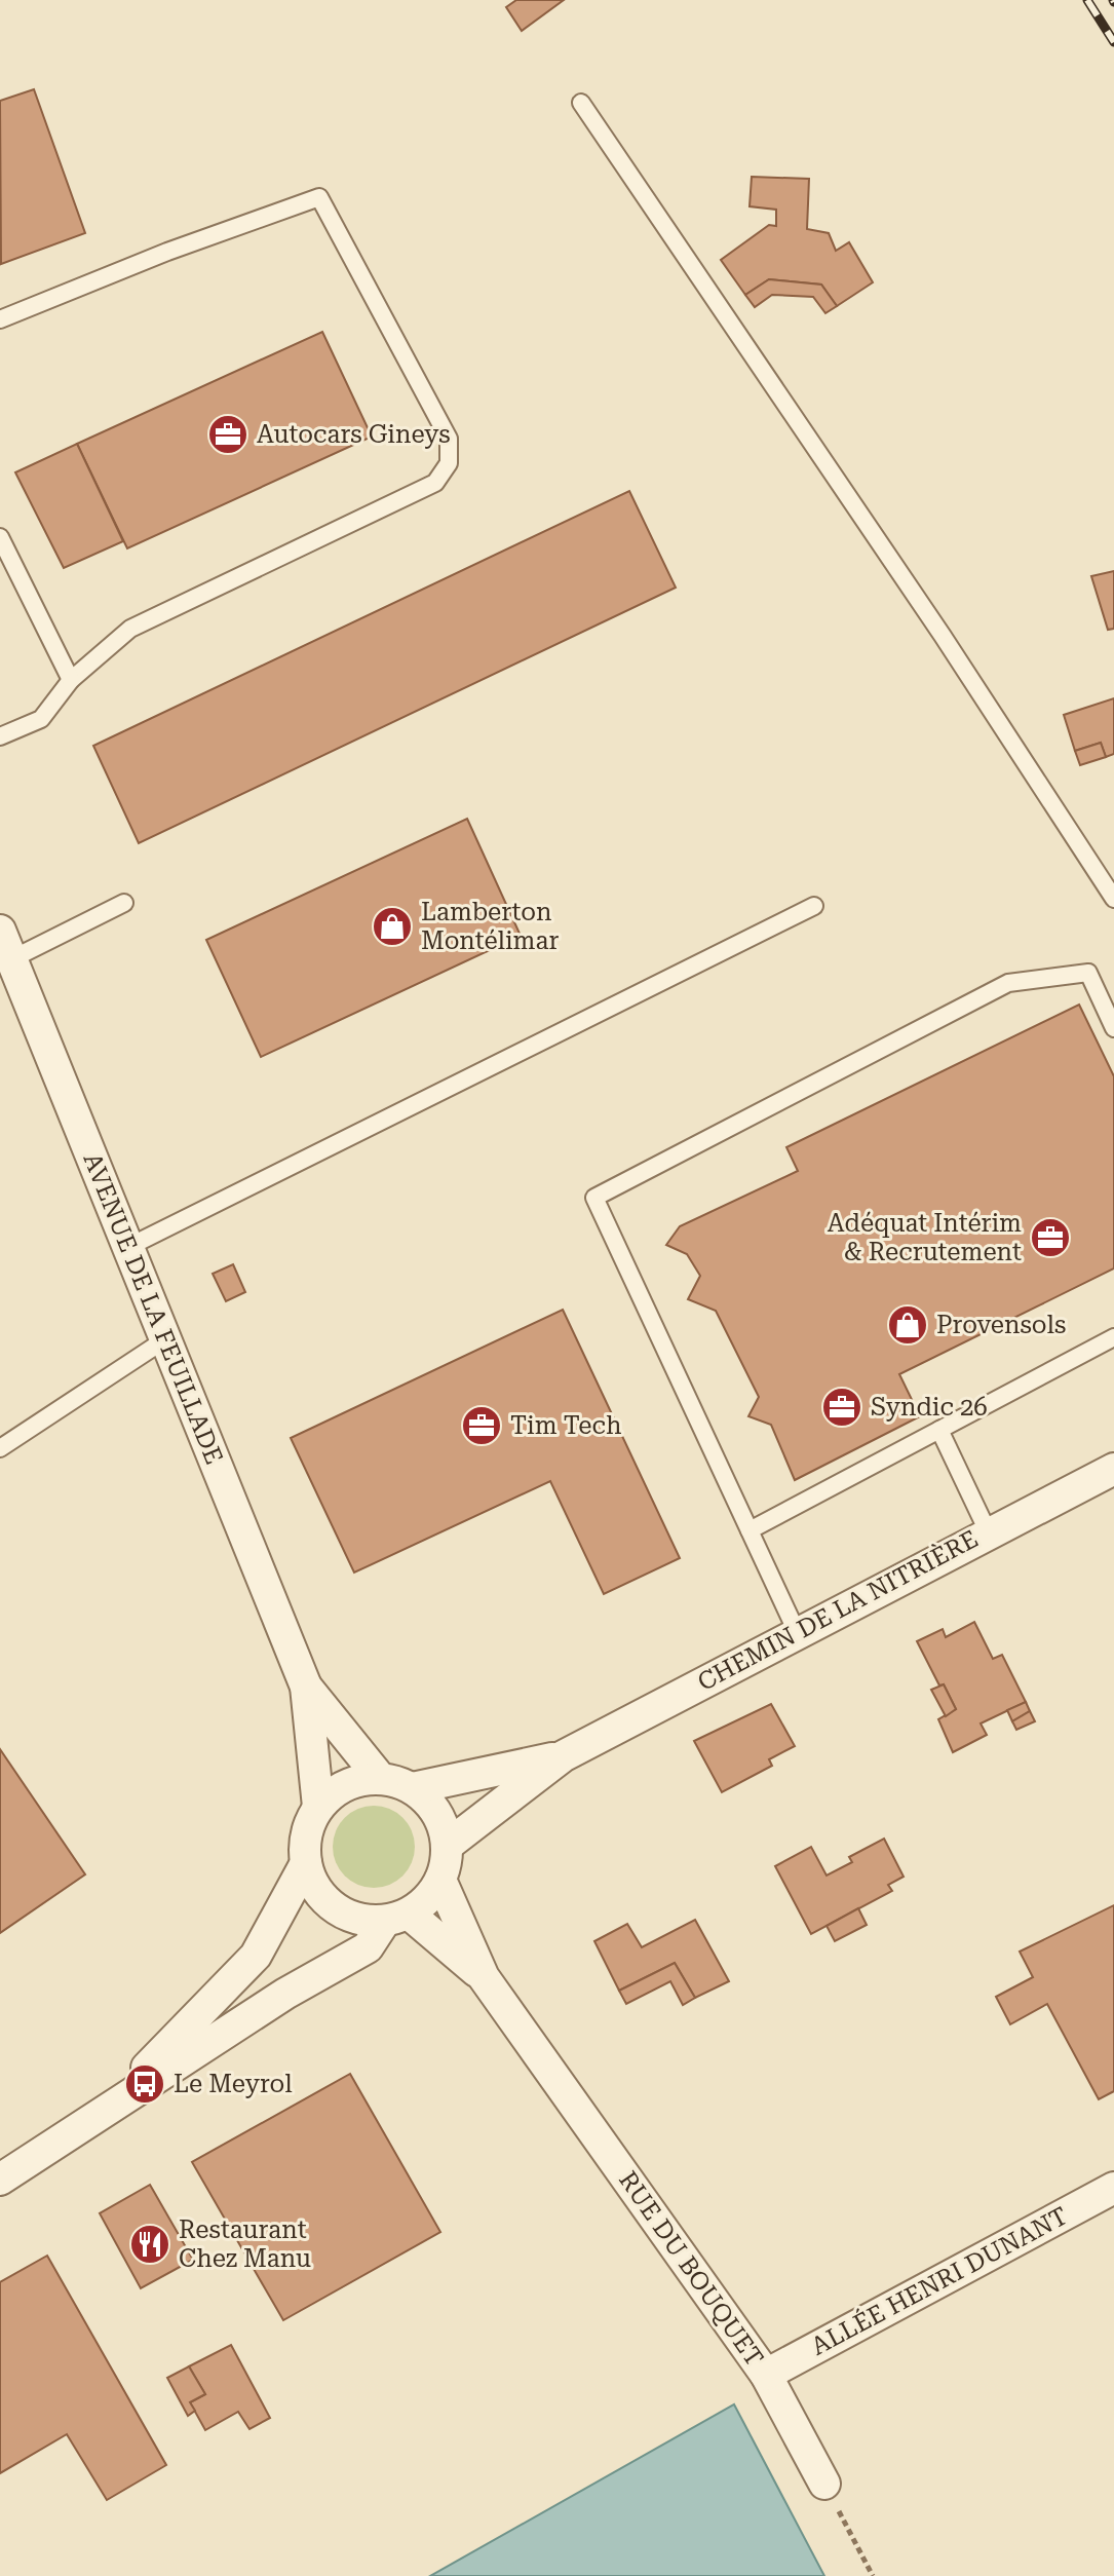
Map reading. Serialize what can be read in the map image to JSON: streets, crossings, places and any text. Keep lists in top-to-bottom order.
{
  "streets": {
    "street": [
      "AVENUE DE LA FEUILLADE",
      "CHEMIN DE LA NITRIÈRE",
      "RUE DU BOUQUET",
      "ALLÉE HENRI DUNANT"
    ]
  },
  "crossings": [
    ["AVENUE DE LA FEUILLADE", "CHEMIN DE LA NITRIÈRE"],
    ["AVENUE DE LA FEUILLADE", "RUE DU BOUQUET"],
    ["CHEMIN DE LA NITRIÈRE", "RUE DU BOUQUET"],
    ["RUE DU BOUQUET", "ALLÉE HENRI DUNANT"]
  ],
  "places": {
    "office": [
      "Autocars Gineys",
      "Adéquat Intérim & Recrutement",
      "Syndic 26",
      "Tim Tech"
    ],
    "shop": ["Lamberton Montélimar", "Provensols"],
    "bus stop": ["Le Meyrol"],
    "restaurant": ["Restaurant Chez Manu"]
  }
}
